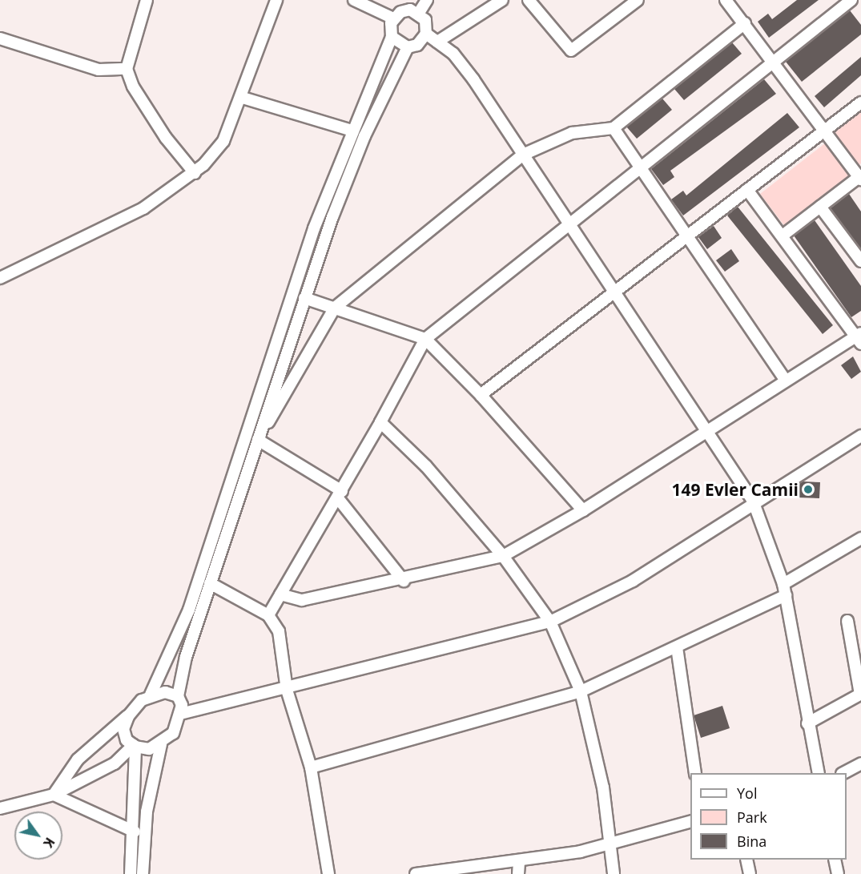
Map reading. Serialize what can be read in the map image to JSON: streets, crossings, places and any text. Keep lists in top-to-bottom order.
{
  "places": ["149 Evler Camii"],
  "legend": ["Yol", "Park", "Bina"],
  "north": "bottom right"
}
